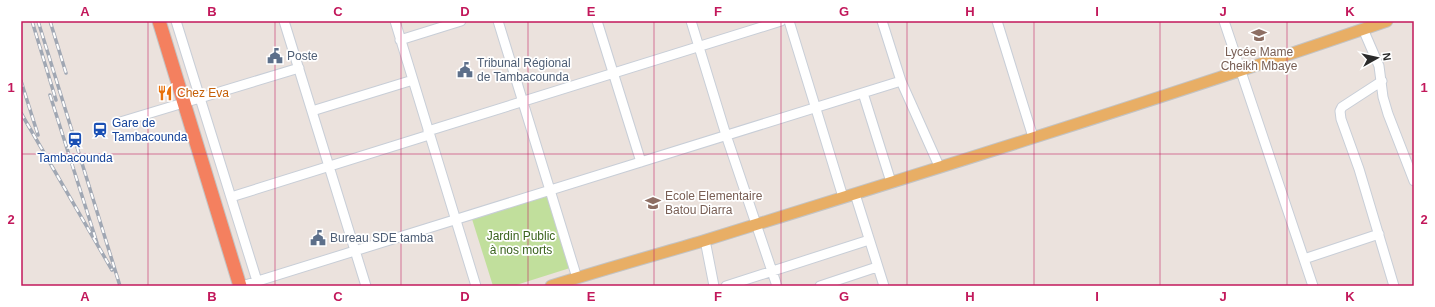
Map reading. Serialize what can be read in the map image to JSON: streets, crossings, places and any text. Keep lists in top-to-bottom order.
{
  "parks": ["Jardin Public à nos morts"],
  "places": {
    "school or university": ["Lycée Mame Cheikh Mbaye", "Ecole Elementaire Batou Diarra"],
    "public building": ["Poste", "Tribunal Régional de Tambacounda", "Bureau SDE tamba"],
    "restaurant": ["Chez Eva"],
    "station": ["Gare de Tambacounda", "Tambacounda"]
  },
  "north": "right",
  "grid": {
    "columns": [
      "A",
      "B",
      "C",
      "D",
      "E",
      "F",
      "G",
      "H",
      "I",
      "J",
      "K"
    ],
    "rows": ["1", "2"]
  }
}
